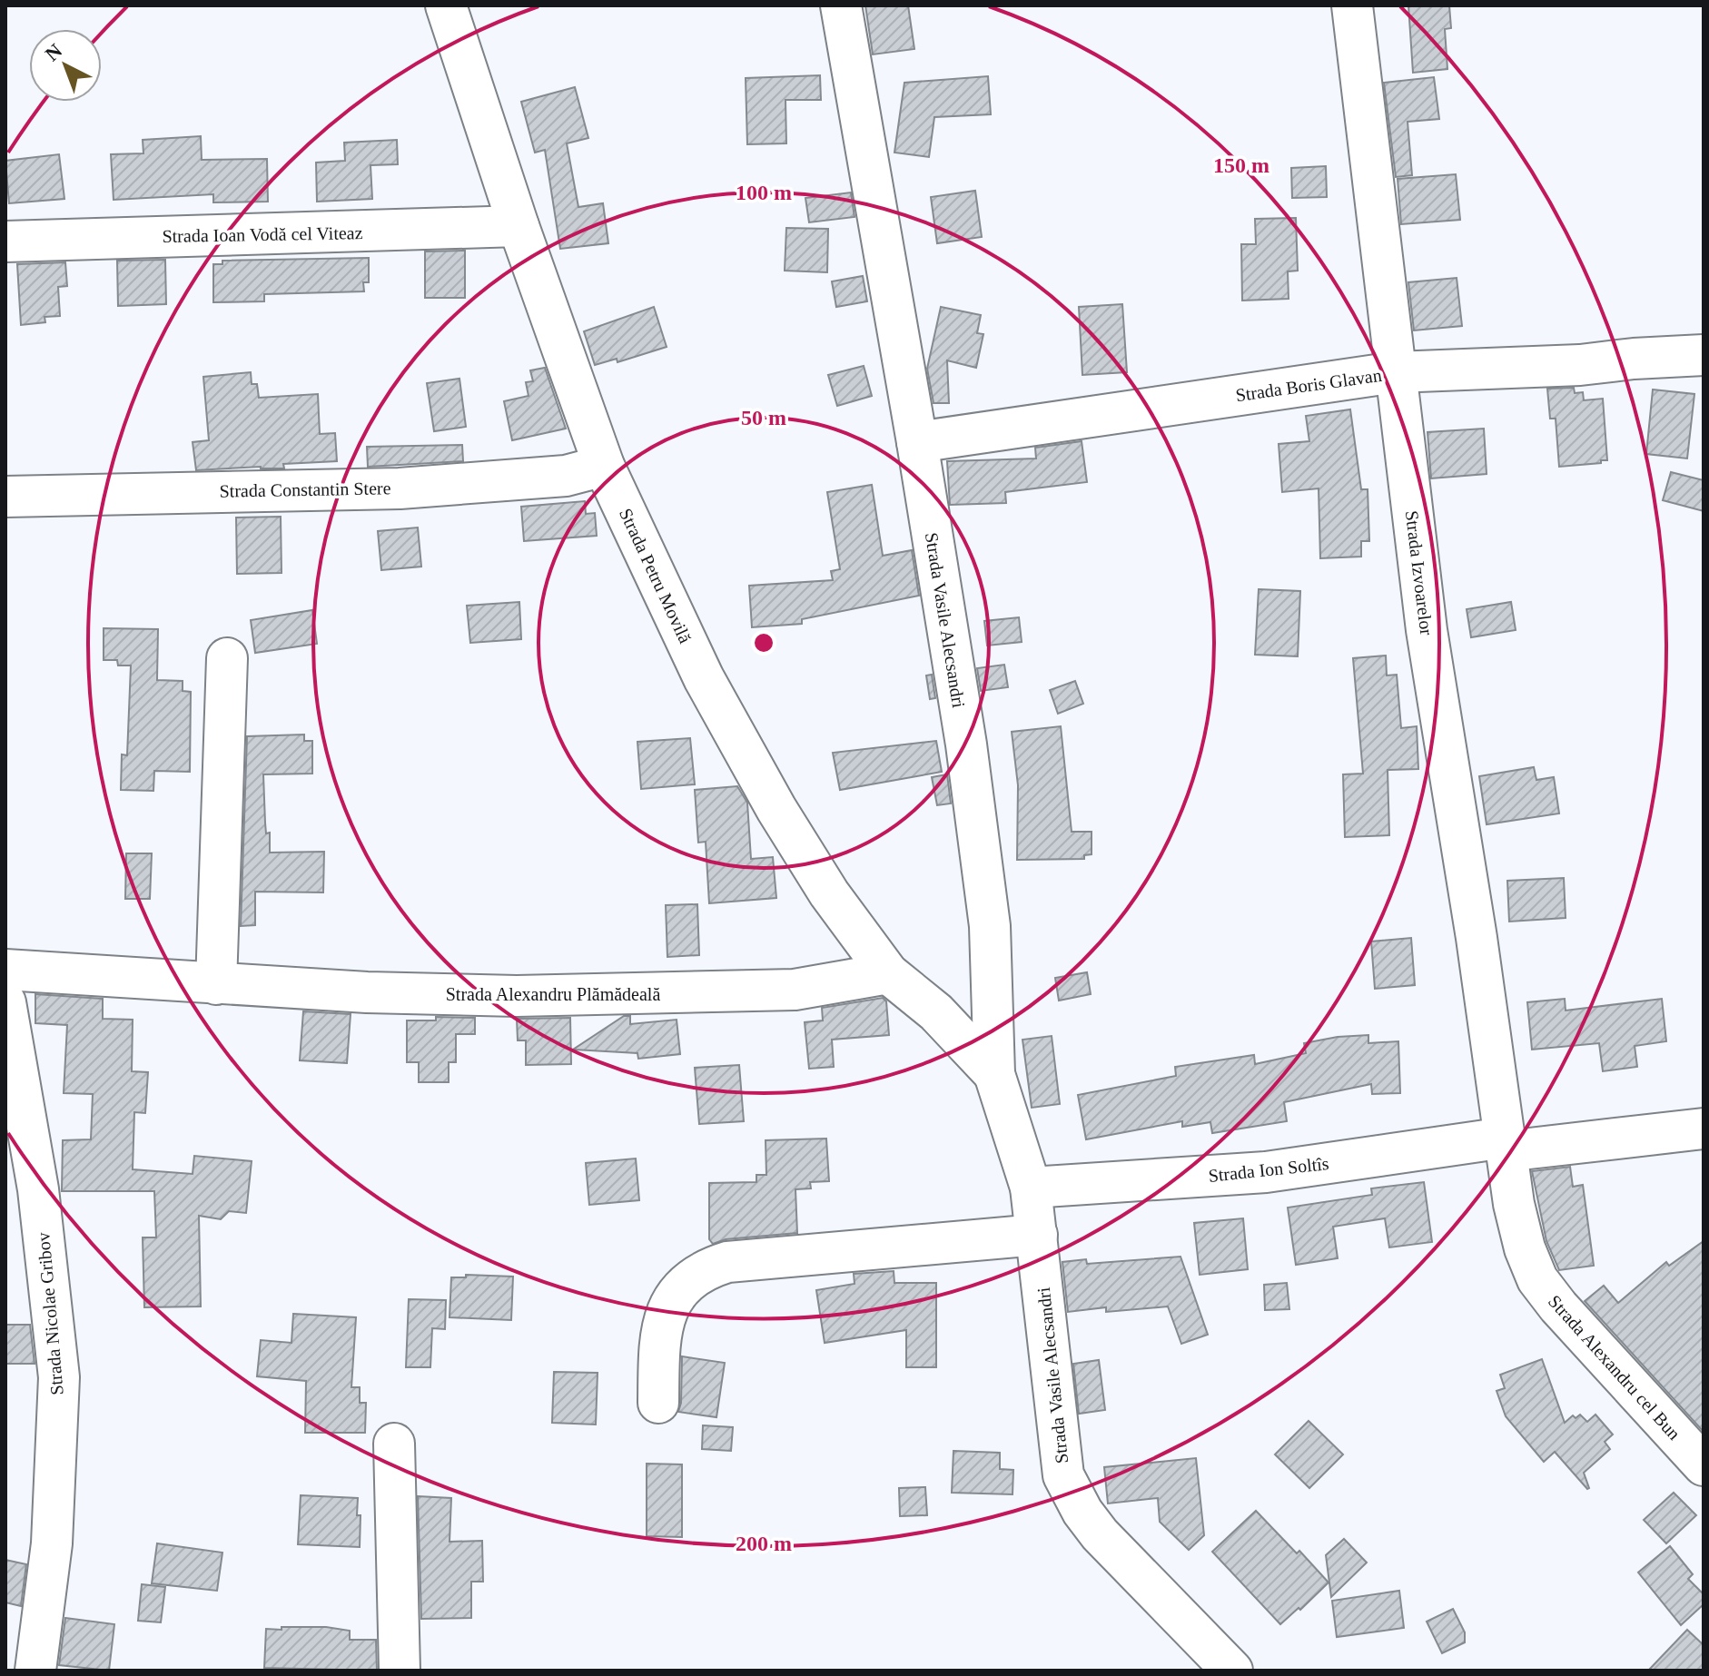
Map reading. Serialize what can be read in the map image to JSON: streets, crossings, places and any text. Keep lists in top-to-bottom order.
{
  "streets": {
    "street": [
      "Strada Ioan Vodă cel Viteaz",
      "Strada Boris Glavan",
      "Strada Constantin Stere",
      "Strada Izvoarelor",
      "Strada Petru Movilă",
      "Strada Vasile Alecsandri",
      "Strada Alexandru Plămădeală",
      "Strada Ion Soltîs",
      "Strada Nicolae Gribov",
      "Strada Alexandru cel Bun"
    ]
  },
  "crossings": [
    ["Strada Ioan Vodă cel Viteaz", "Strada Petru Movilă"],
    ["Strada Boris Glavan", "Strada Izvoarelor"],
    ["Strada Boris Glavan", "Strada Vasile Alecsandri"],
    ["Strada Constantin Stere", "Strada Petru Movilă"],
    ["Strada Izvoarelor", "Strada Ion Soltîs"],
    ["Strada Izvoarelor", "Strada Alexandru cel Bun"],
    ["Strada Petru Movilă", "Strada Vasile Alecsandri"],
    ["Strada Petru Movilă", "Strada Alexandru Plămădeală"],
    ["Strada Vasile Alecsandri", "Strada Ion Soltîs"],
    ["Strada Ion Soltîs", "Strada Alexandru cel Bun"]
  ],
  "north": "top left",
  "rings": [
    "150 m",
    "100 m",
    "50 m",
    "200 m"
  ]
}
